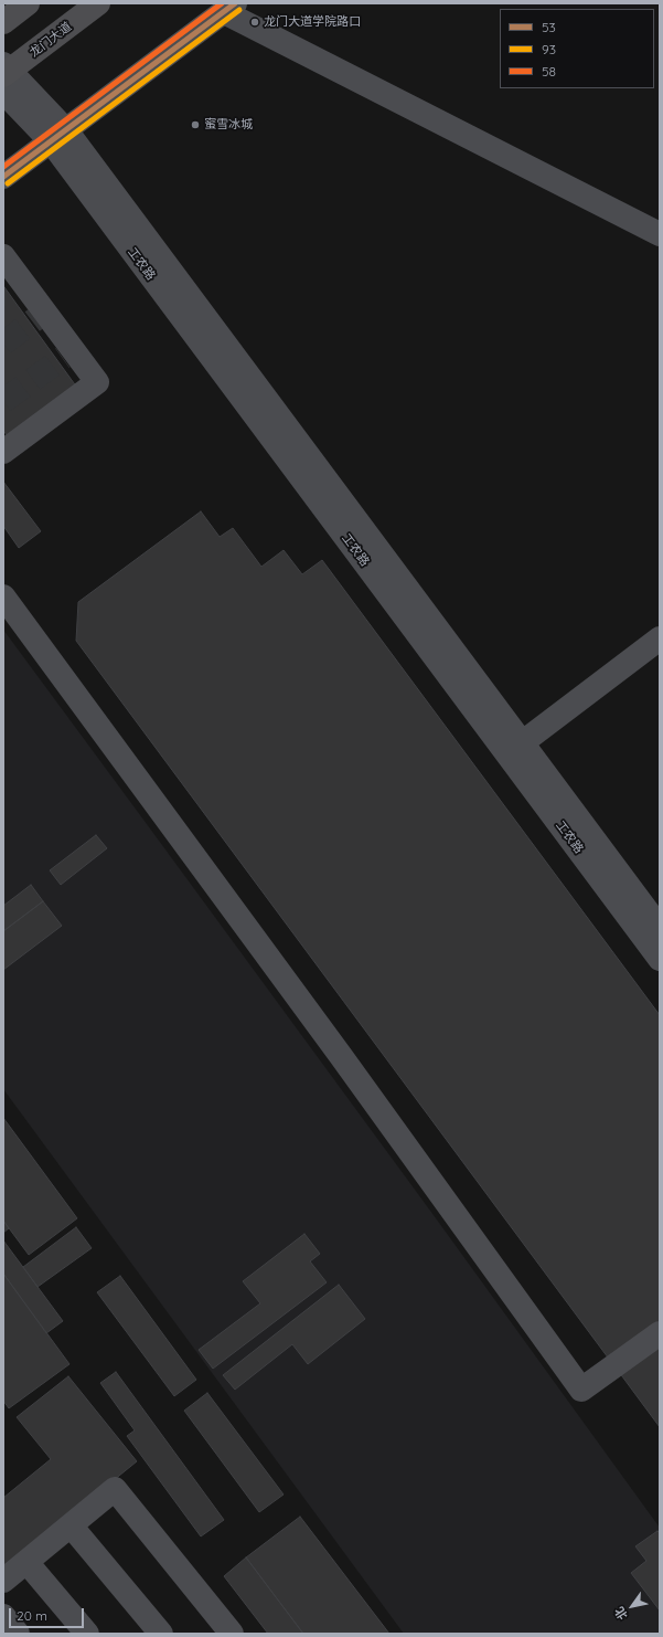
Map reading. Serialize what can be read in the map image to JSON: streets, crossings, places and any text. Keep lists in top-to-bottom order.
{
  "streets": {
    "highway": ["龙门大道"],
    "street": ["工农路"]
  },
  "crossings": [
    ["龙门大道", "工农路"]
  ],
  "places": ["龙门大道学院路口", "蜜雪冰城"],
  "lines": ["transit line 53", "transit line 58", "transit line 93"],
  "legend": ["53", "93", "58"],
  "scale_bar": "20 m",
  "north": "bottom left"
}
